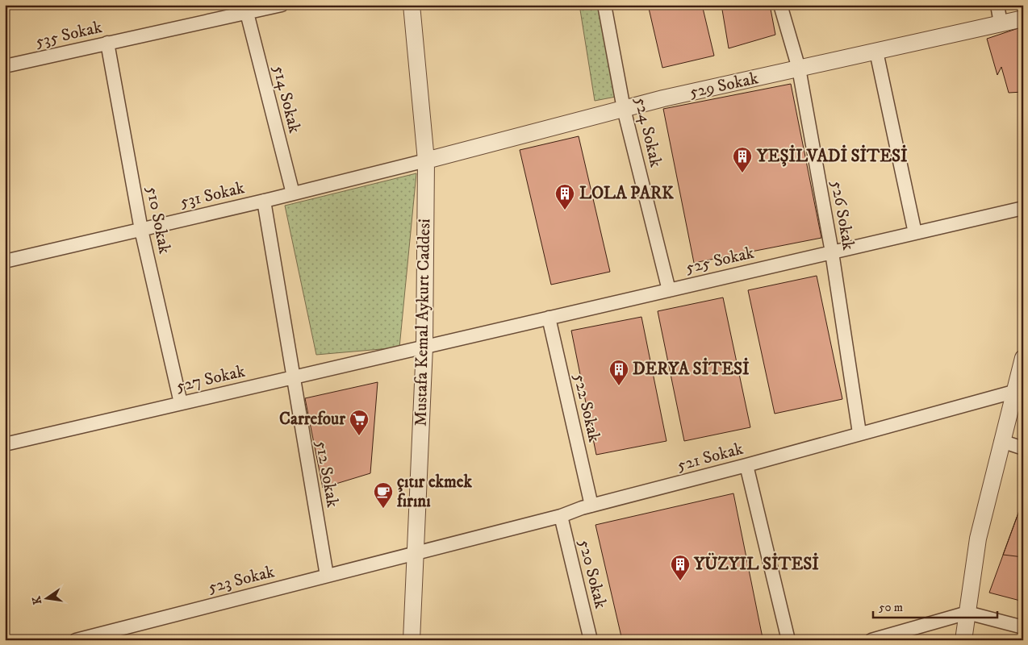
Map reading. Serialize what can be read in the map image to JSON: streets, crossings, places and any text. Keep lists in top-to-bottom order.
{
  "streets": {
    "street": [
      "535 Sokak",
      "529 Sokak",
      "514 Sokak",
      "524 Sokak",
      "531 Sokak",
      "526 Sokak",
      "510 Sokak",
      "525 Sokak",
      "Mustafa Kemal Aykurt Caddesi",
      "527 Sokak",
      "522 Sokak",
      "521 Sokak",
      "512 Sokak",
      "520 Sokak",
      "523 Sokak"
    ]
  },
  "crossings": [
    ["535 Sokak", "514 Sokak"],
    ["535 Sokak", "510 Sokak"],
    ["529 Sokak", "524 Sokak"],
    ["529 Sokak", "531 Sokak"],
    ["529 Sokak", "526 Sokak"],
    ["529 Sokak", "Mustafa Kemal Aykurt Caddesi"],
    ["514 Sokak", "531 Sokak"],
    ["524 Sokak", "525 Sokak"],
    ["531 Sokak", "510 Sokak"],
    ["531 Sokak", "Mustafa Kemal Aykurt Caddesi"],
    ["531 Sokak", "512 Sokak"],
    ["526 Sokak", "525 Sokak"],
    ["526 Sokak", "521 Sokak"],
    ["510 Sokak", "527 Sokak"],
    ["525 Sokak", "Mustafa Kemal Aykurt Caddesi"],
    ["525 Sokak", "527 Sokak"],
    ["525 Sokak", "522 Sokak"],
    ["Mustafa Kemal Aykurt Caddesi", "527 Sokak"],
    ["Mustafa Kemal Aykurt Caddesi", "521 Sokak"],
    ["Mustafa Kemal Aykurt Caddesi", "523 Sokak"],
    ["527 Sokak", "512 Sokak"],
    ["522 Sokak", "521 Sokak"],
    ["521 Sokak", "520 Sokak"],
    ["521 Sokak", "523 Sokak"],
    ["512 Sokak", "523 Sokak"]
  ],
  "places": {
    "building": [
      "YEŞİLVADİ SİTESİ",
      "LOLA PARK",
      "DERYA SİTESİ",
      "YÜZYIL SİTESİ"
    ],
    "supermarket": ["Carrefour"],
    "cafe": ["çıtır ekmek fırını"]
  },
  "scale_bar": "50 m",
  "north": "left"
}
